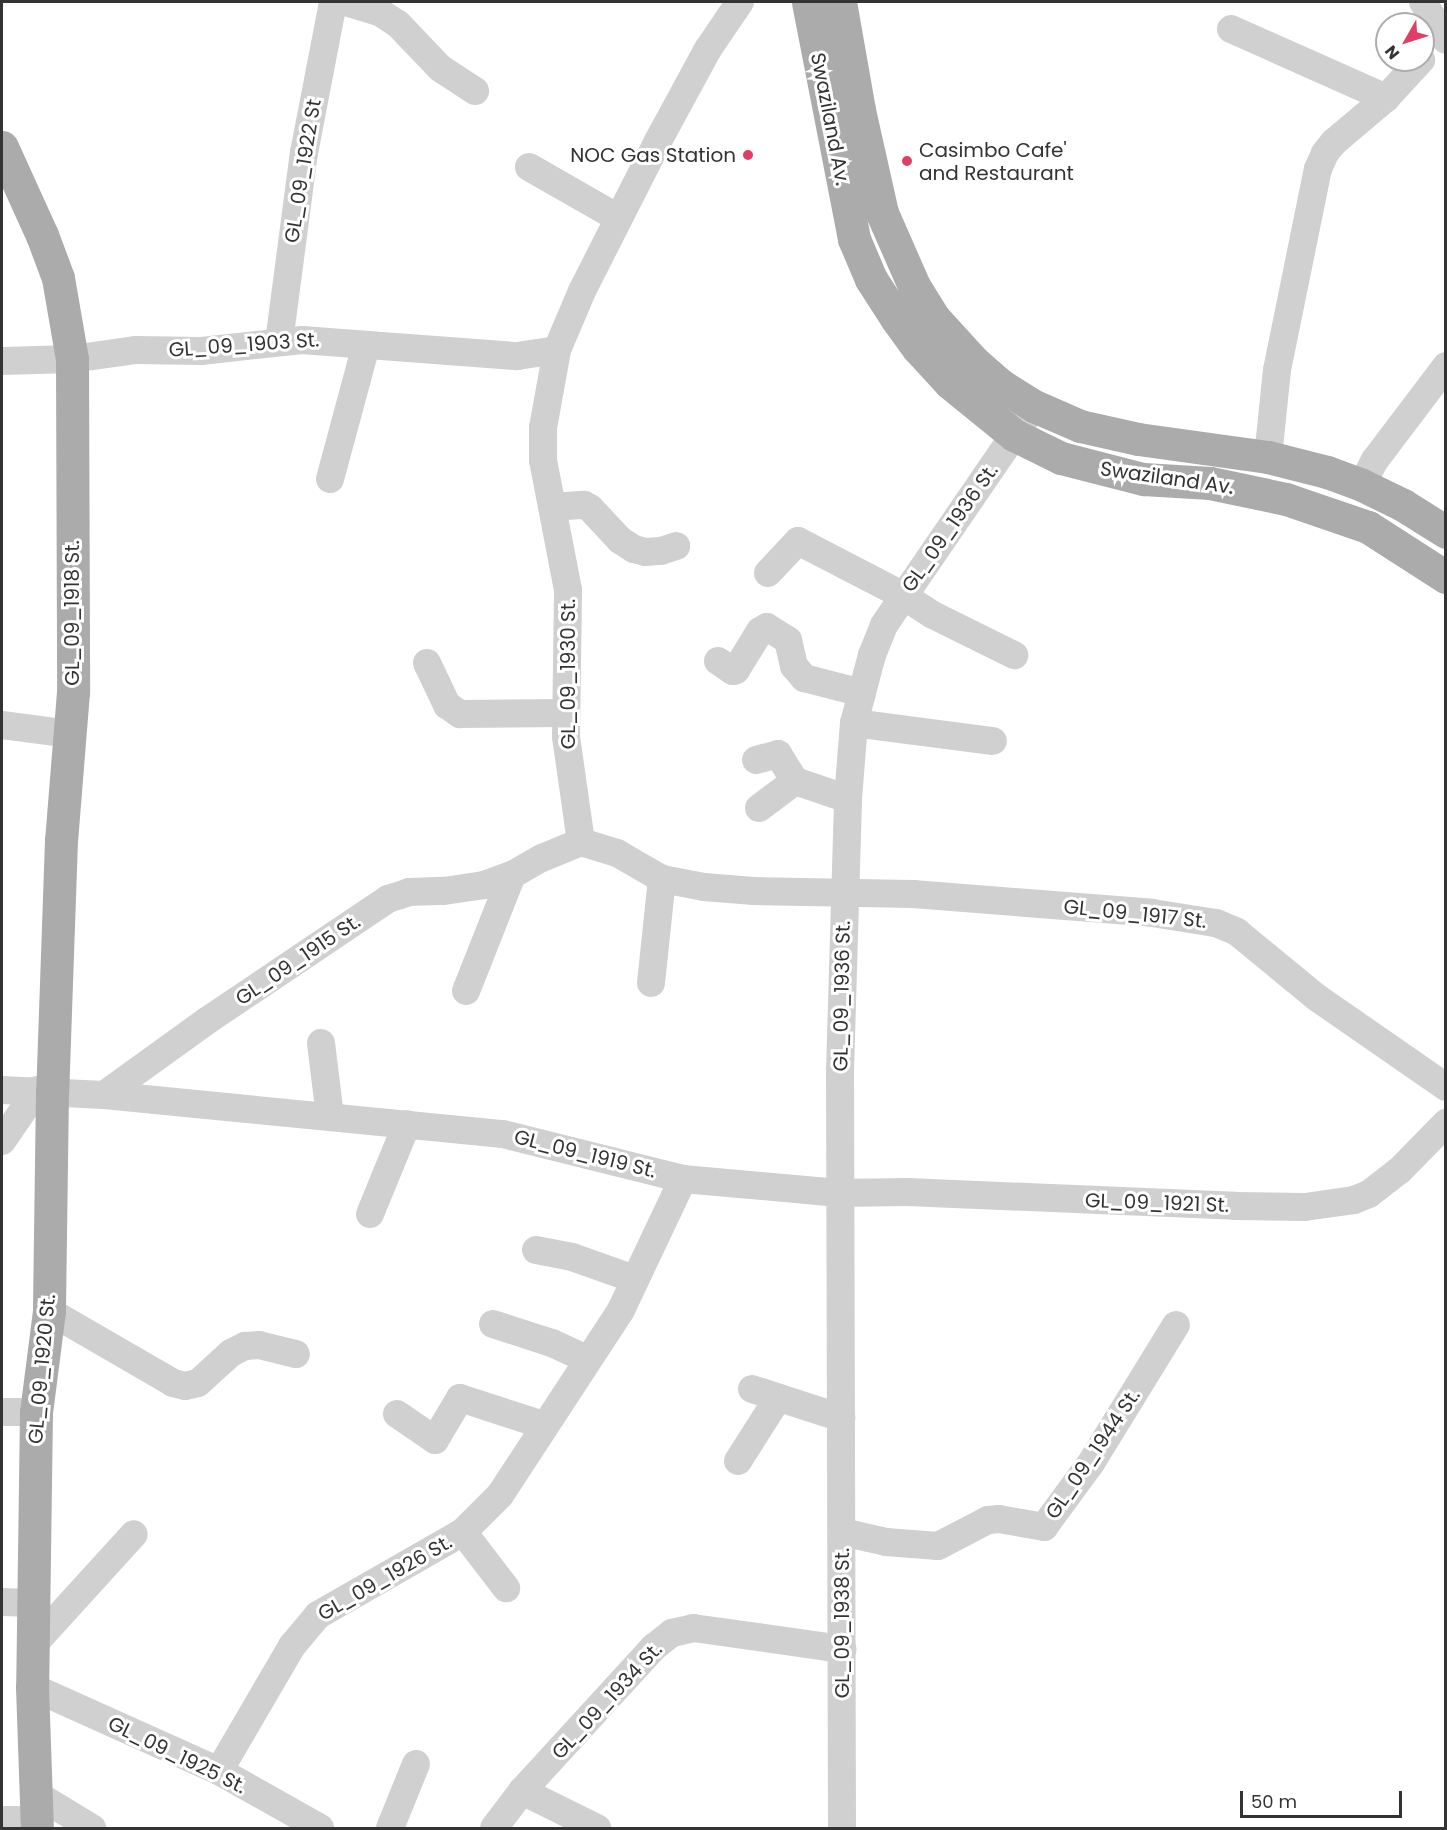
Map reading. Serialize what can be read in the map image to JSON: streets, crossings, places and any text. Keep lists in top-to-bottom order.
{
  "streets": {
    "main road": ["Swaziland Av.", "GL_09_1918 St.", "GL_09_1920 St."],
    "street": [
      "GL_09_1922 St",
      "GL_09_1903 St.",
      "GL_09_1936 St.",
      "GL_09_1930 St.",
      "GL_09_1917 St.",
      "GL_09_1915 St.",
      "GL_09_1919 St.",
      "GL_09_1921 St.",
      "GL_09_1944 St.",
      "GL_09_1926 St.",
      "GL_09_1938 St.",
      "GL_09_1934 St.",
      "GL_09_1925 St."
    ]
  },
  "crossings": [
    ["Swaziland Av.", "GL_09_1936 St."],
    ["GL_09_1922 St", "GL_09_1903 St."],
    ["GL_09_1903 St.", "GL_09_1918 St."],
    ["GL_09_1903 St.", "GL_09_1930 St."],
    ["GL_09_1936 St.", "GL_09_1917 St."],
    ["GL_09_1936 St.", "GL_09_1919 St."],
    ["GL_09_1936 St.", "GL_09_1921 St."],
    ["GL_09_1936 St.", "GL_09_1938 St."],
    ["GL_09_1918 St.", "GL_09_1919 St."],
    ["GL_09_1918 St.", "GL_09_1920 St."],
    ["GL_09_1930 St.", "GL_09_1915 St."],
    ["GL_09_1915 St.", "GL_09_1919 St."],
    ["GL_09_1919 St.", "GL_09_1921 St."],
    ["GL_09_1919 St.", "GL_09_1920 St."],
    ["GL_09_1919 St.", "GL_09_1926 St."],
    ["GL_09_1919 St.", "GL_09_1938 St."],
    ["GL_09_1921 St.", "GL_09_1938 St."],
    ["GL_09_1920 St.", "GL_09_1925 St."],
    ["GL_09_1944 St.", "GL_09_1938 St."],
    ["GL_09_1926 St.", "GL_09_1925 St."],
    ["GL_09_1938 St.", "GL_09_1934 St."]
  ],
  "places": ["NOC Gas Station", "Casimbo Cafe' and Restaurant"],
  "scale_bar": "50 m",
  "north": "bottom left"
}
